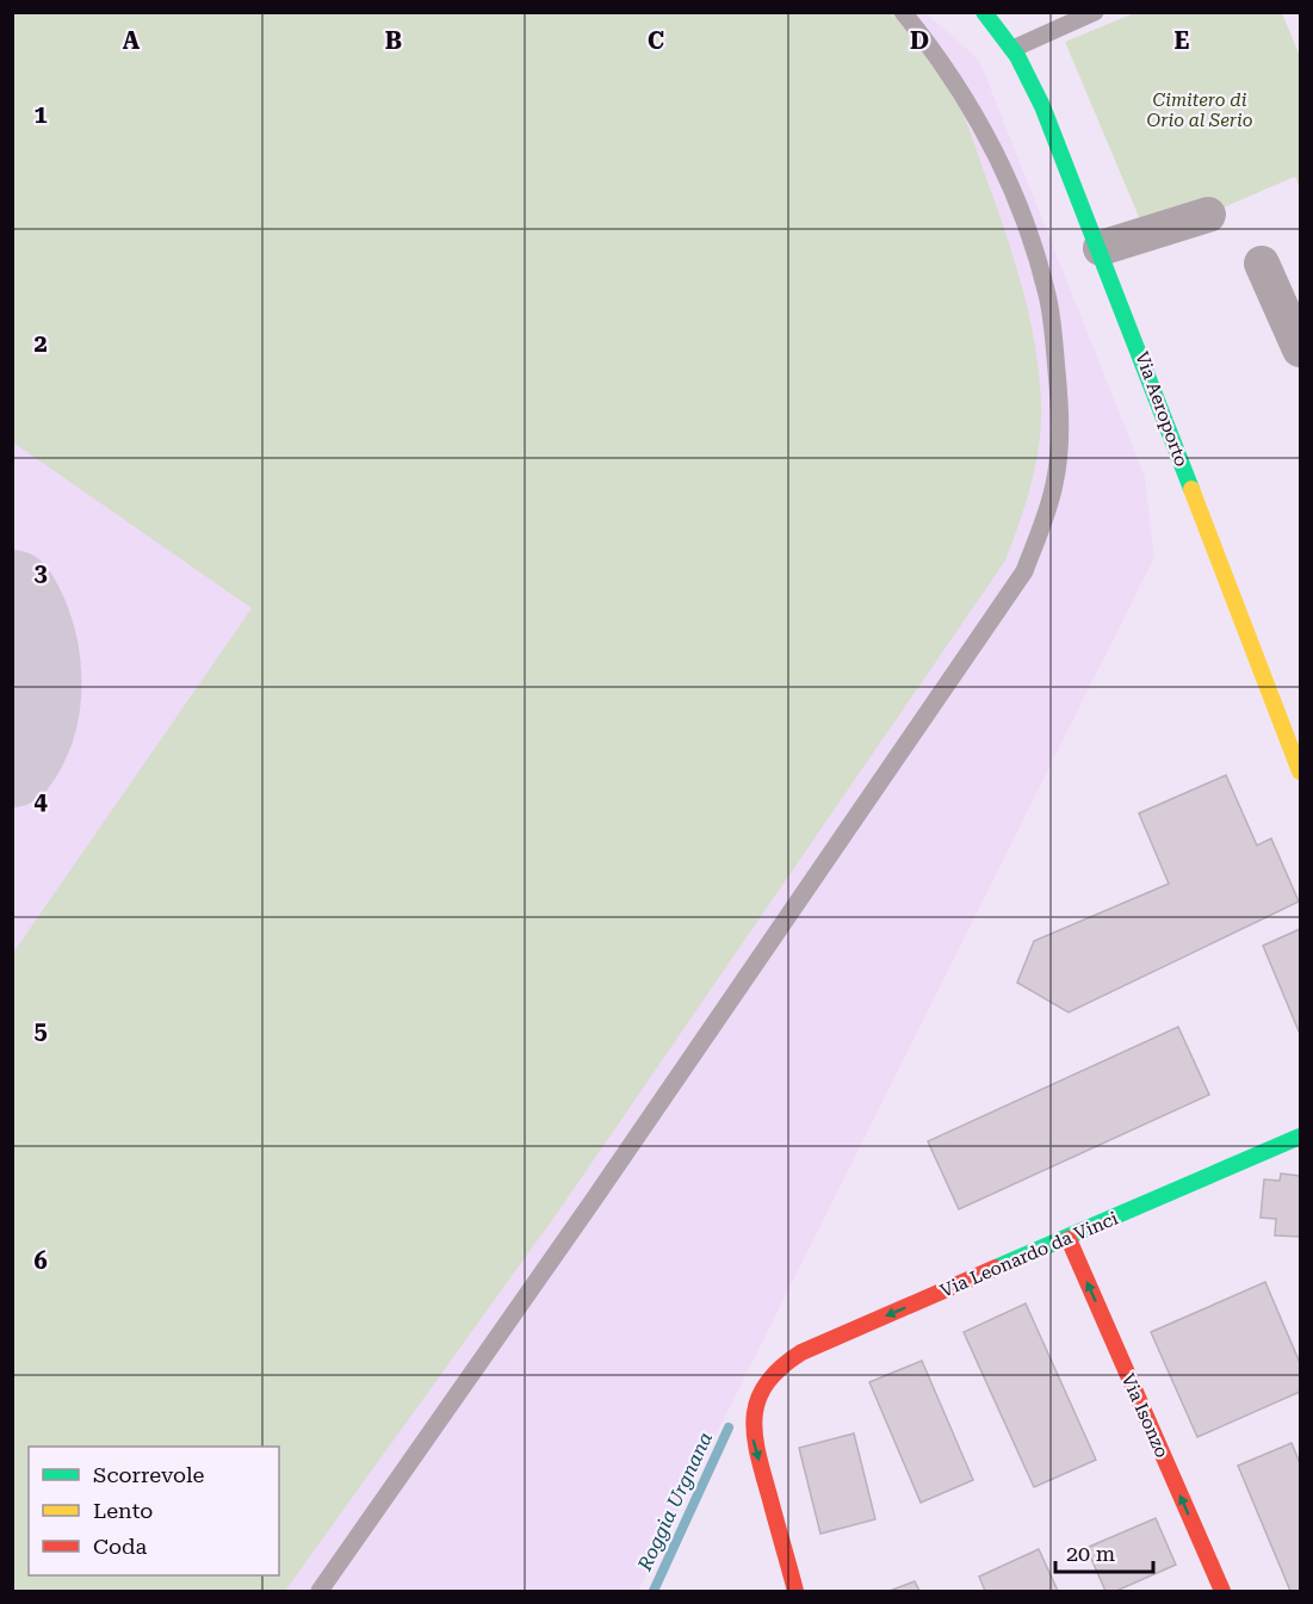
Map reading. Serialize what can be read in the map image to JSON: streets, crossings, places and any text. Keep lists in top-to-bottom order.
{
  "streets": {
    "street": ["Via Aeroporto", "Via Leonardo da Vinci", "Via Isonzo"]
  },
  "crossings": [
    ["Via Leonardo da Vinci", "Via Isonzo"]
  ],
  "one_way": ["Via Leonardo da Vinci", "Via Isonzo"],
  "water": ["Roggia Urgnana"],
  "parks": ["Cimitero di Orio al Serio"],
  "legend": ["Scorrevole", "Lento", "Coda"],
  "scale_bar": "20 m",
  "grid": {
    "columns": [
      "A",
      "B",
      "C",
      "D",
      "E"
    ],
    "rows": [
      "1",
      "2",
      "3",
      "4",
      "5",
      "6"
    ]
  }
}
